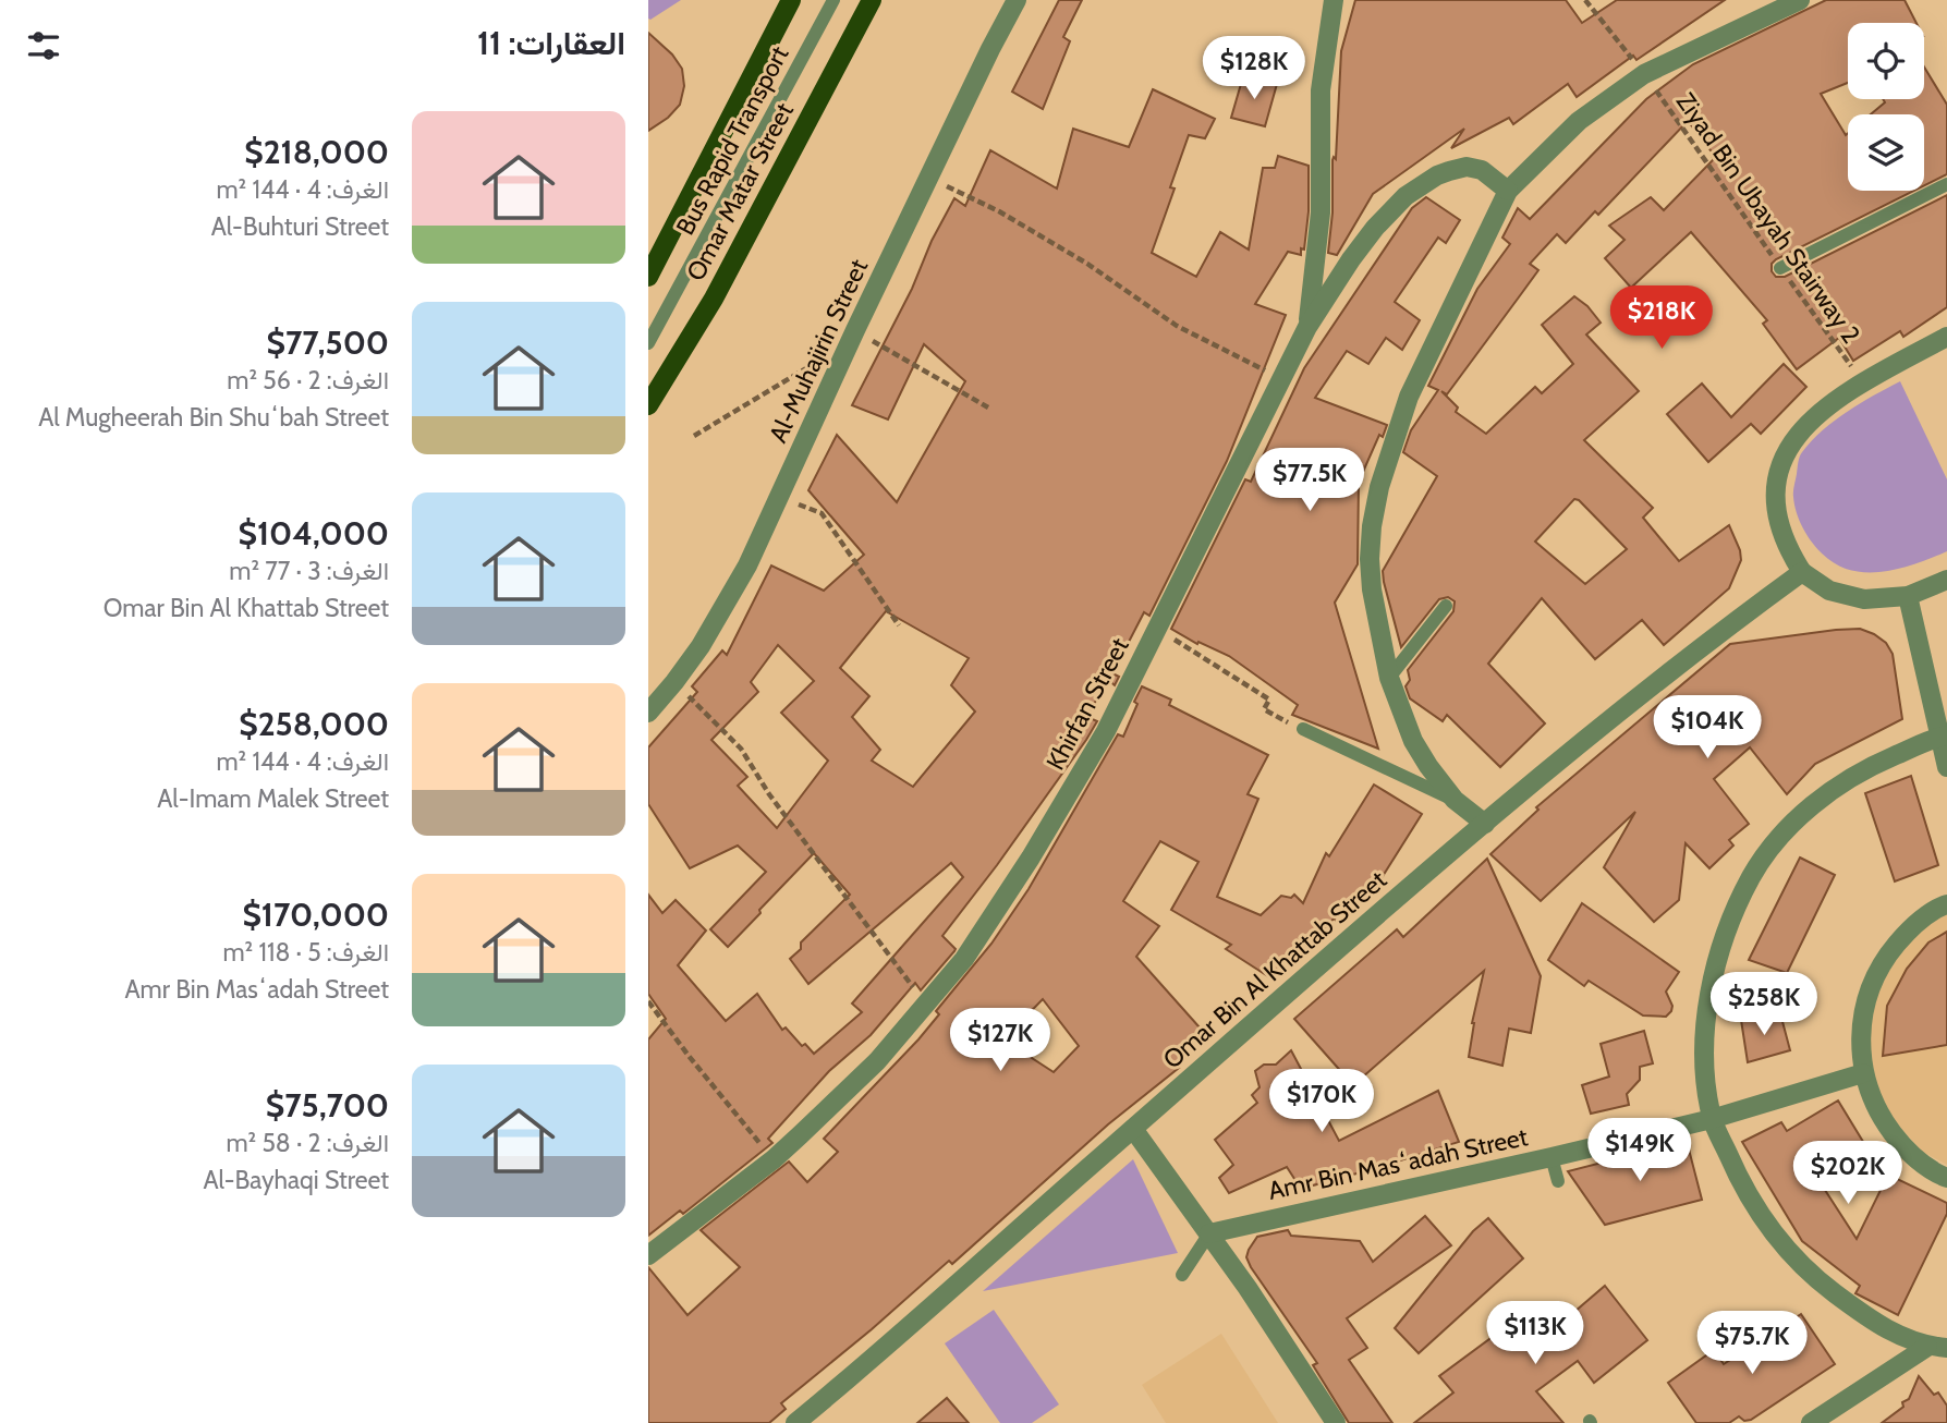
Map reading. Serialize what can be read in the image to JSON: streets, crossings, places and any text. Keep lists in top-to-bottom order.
{
  "streets": {
    "main road": ["Omar Matar Street"],
    "street": [
      "Al-Muhajirin Street",
      "Khirfan Street",
      "Omar Bin Al Khattab Street",
      "Amr Bin Masʻadah Street"
    ],
    "lane": ["Bus Rapid Transport"],
    "path": ["Ziyad Bin Ubayah Stairway 2"]
  },
  "page": {
    "heading": "العقارات: 11",
    "price": [
      "$128K",
      "$218K",
      "$77.5K",
      "$104K",
      "$258K",
      "$127K",
      "$170K",
      "$149K",
      "$202K",
      "$113K",
      "$75.7K"
    ],
    "list": [
      {
        "name": "$218,000",
        "note": "الغرف: 4 · 144 m² · Al-Buhturi Street"
      },
      {
        "name": "$77,500",
        "note": "الغرف: 2 · 56 m² · Al Mugheerah Bin Shuʻbah Street"
      },
      {
        "name": "$104,000",
        "note": "الغرف: 3 · 77 m² · Omar Bin Al Khattab Street"
      },
      {
        "name": "$258,000",
        "note": "الغرف: 4 · 144 m² · Al-Imam Malek Street"
      },
      {
        "name": "$170,000",
        "note": "الغرف: 5 · 118 m² · Amr Bin Masʻadah Street"
      },
      {
        "name": "$75,700",
        "note": "الغرف: 2 · 58 m² · Al-Bayhaqi Street"
      }
    ]
  }
}
